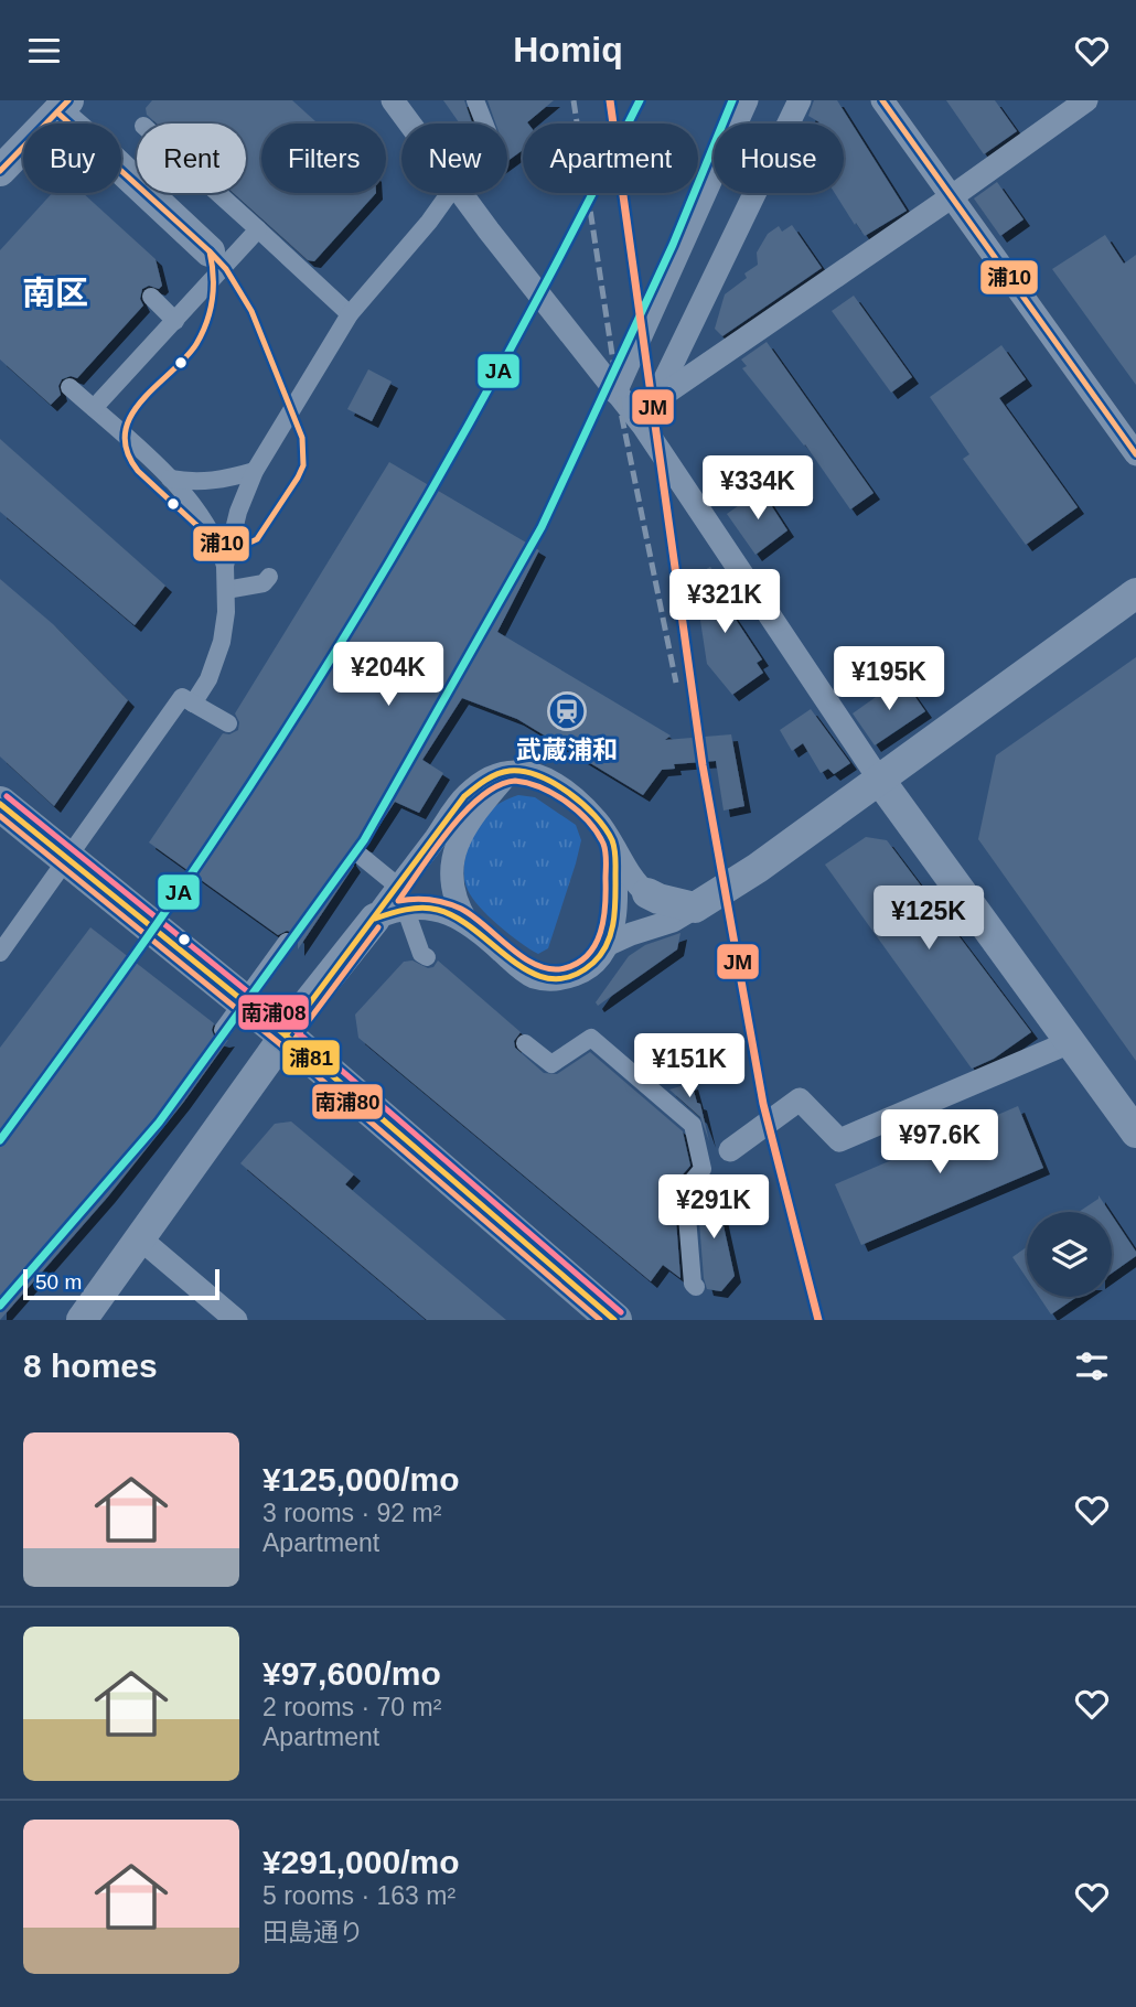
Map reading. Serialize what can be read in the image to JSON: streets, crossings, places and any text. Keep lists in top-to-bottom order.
{
  "districts": ["南区"],
  "places": {
    "station": ["武蔵浦和"]
  },
  "lines": [
    "transit line JA",
    "transit line JM",
    "transit line 浦10",
    "transit line 浦81",
    "transit line 南浦80",
    "transit line 南浦08"
  ],
  "scale_bar": "50 m",
  "page": {
    "header": "Homiq",
    "chip": [
      "Buy",
      "Rent",
      "Filters",
      "New",
      "Apartment",
      "House"
    ],
    "price": [
      "¥334K",
      "¥321K",
      "¥204K",
      "¥195K",
      "¥125K",
      "¥151K",
      "¥97.6K",
      "¥291K"
    ],
    "scale": "50 m",
    "heading": "8 homes",
    "list": [
      {
        "name": "¥125,000/mo",
        "note": "3 rooms · 92 m² · Apartment"
      },
      {
        "name": "¥97,600/mo",
        "note": "2 rooms · 70 m² · Apartment"
      },
      {
        "name": "¥291,000/mo",
        "note": "5 rooms · 163 m² · 田島通り"
      }
    ]
  }
}
